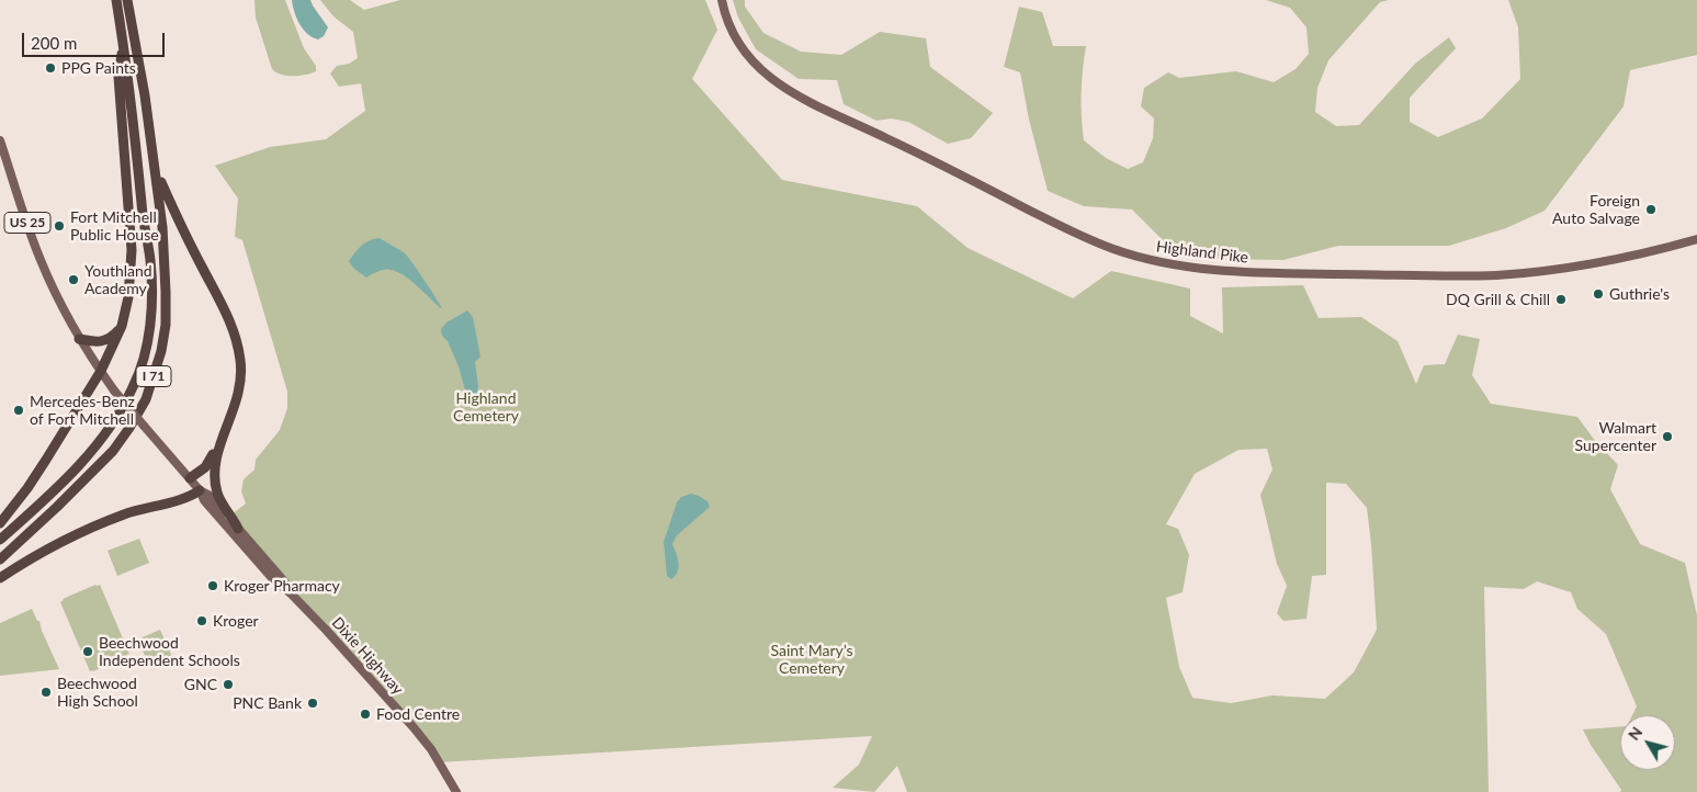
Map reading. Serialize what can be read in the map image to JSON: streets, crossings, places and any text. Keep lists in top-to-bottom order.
{
  "streets": {
    "highway": ["I 71"],
    "main road": ["US 25", "Highland Pike", "Dixie Highway"]
  },
  "parks": ["Highland Cemetery", "Saint Mary’s Cemetery"],
  "places": [
    "PPG Paints",
    "Foreign Auto Salvage",
    "Fort Mitchell Public House",
    "Youthland Academy",
    "Guthrie's",
    "DQ Grill & Chill",
    "Mercedes-Benz of Fort Mitchell",
    "Walmart Supercenter",
    "Kroger Pharmacy",
    "Kroger",
    "Beechwood Independent Schools",
    "GNC",
    "Beechwood High School",
    "PNC Bank",
    "Food Centre"
  ],
  "scale_bar": "200 m",
  "north": "top left"
}
